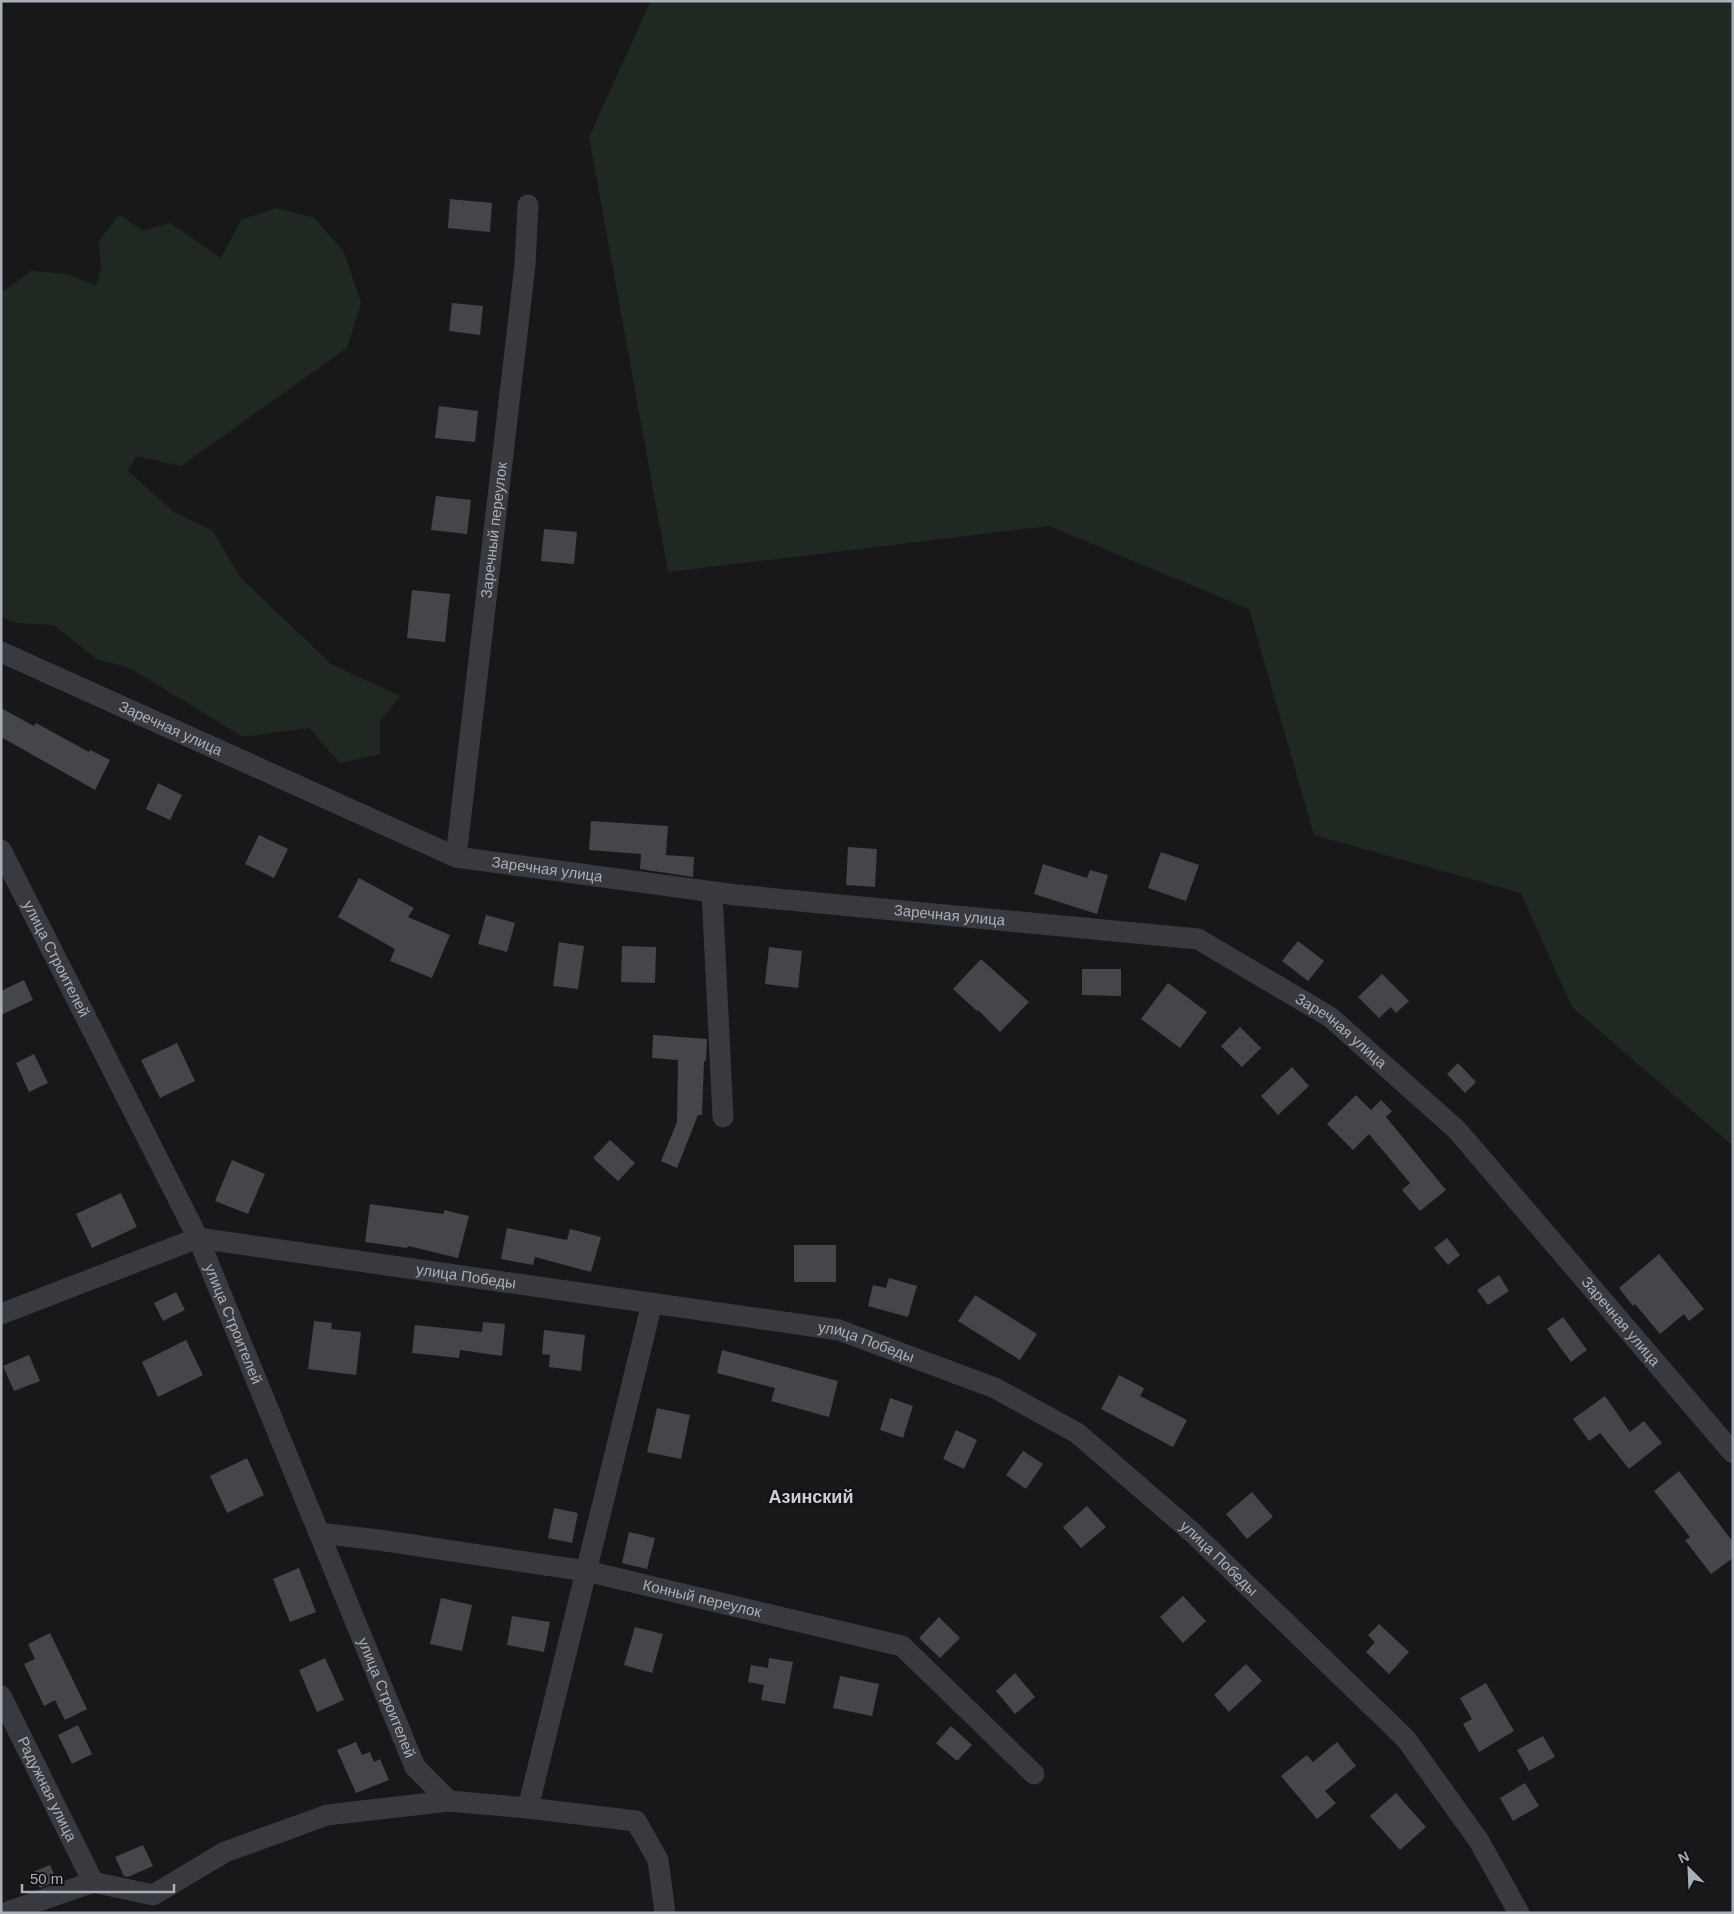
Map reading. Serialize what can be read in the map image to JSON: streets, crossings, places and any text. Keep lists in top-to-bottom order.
{
  "streets": {
    "street": [
      "Заречный переулок",
      "Заречная улица",
      "улица Строителей",
      "улица Победы",
      "Конный переулок",
      "Радужная улица"
    ]
  },
  "crossings": [
    ["Заречный переулок", "Заречная улица"],
    ["улица Строителей", "улица Победы"],
    ["улица Строителей", "Конный переулок"]
  ],
  "districts": ["Азинский"],
  "scale_bar": "50 m",
  "north": "top left"
}
